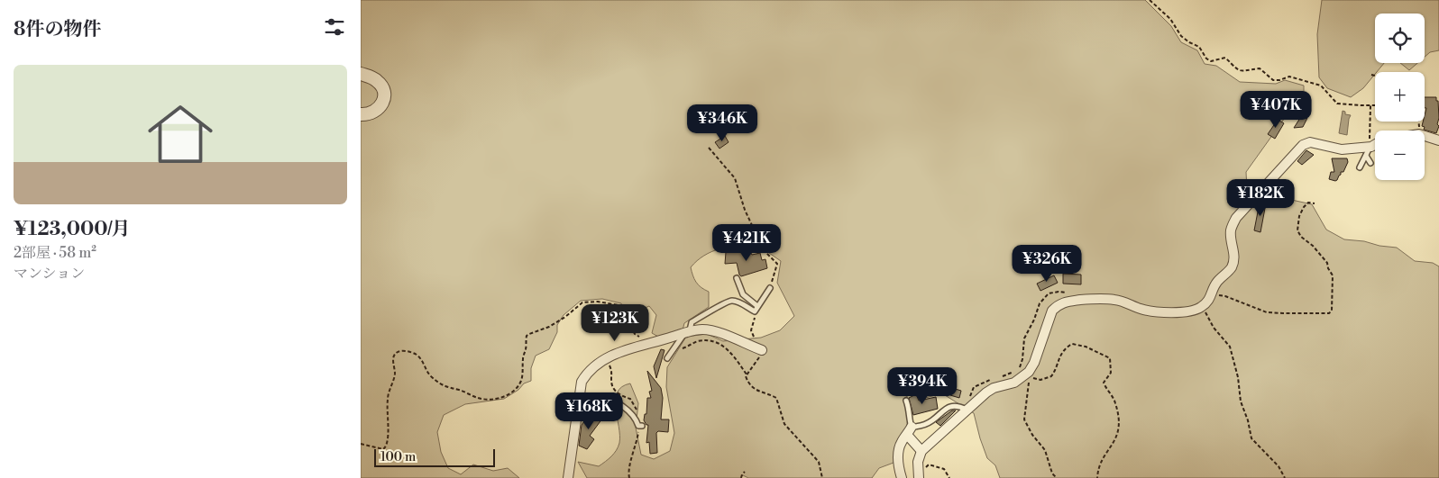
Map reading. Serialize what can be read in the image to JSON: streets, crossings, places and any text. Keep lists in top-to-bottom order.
{
  "scale_bar": "100 m",
  "page": {
    "heading": "8件の物件",
    "map_buttons": ["+", "−"],
    "list": [
      {
        "name": "¥123,000/月",
        "note": "2部屋 · 58 m² · マンション"
      }
    ],
    "price": [
      "¥407K",
      "¥346K",
      "¥182K",
      "¥421K",
      "¥326K",
      "¥123K",
      "¥394K",
      "¥168K"
    ],
    "scale": "100 m"
  }
}
